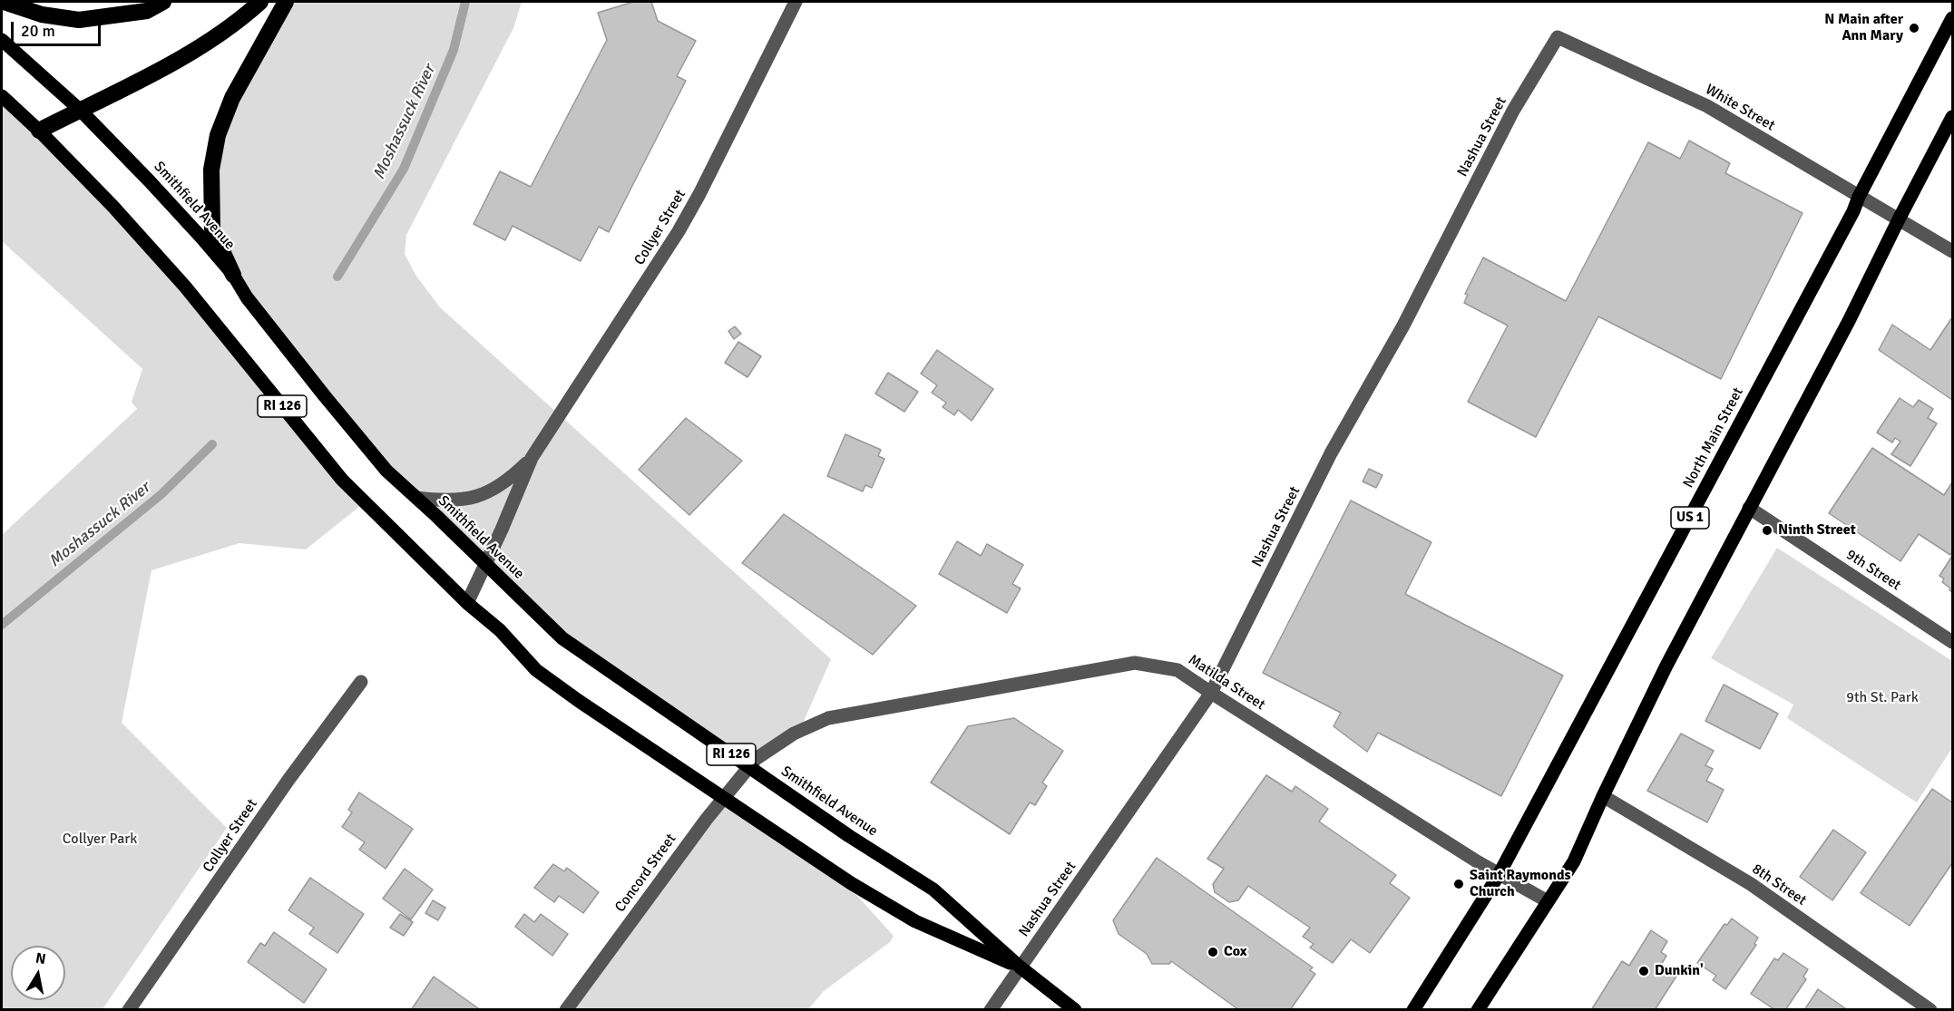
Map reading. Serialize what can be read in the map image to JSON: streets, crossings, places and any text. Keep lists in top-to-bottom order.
{
  "streets": {
    "main road": [
      "Smithfield Avenue",
      "RI 126",
      "North Main Street",
      "US 1"
    ],
    "street": [
      "White Street",
      "Nashua Street",
      "Collyer Street",
      "9th Street",
      "Matilda Street",
      "Concord Street",
      "8th Street"
    ]
  },
  "crossings": [
    ["White Street", "Nashua Street"],
    ["White Street", "North Main Street"],
    ["Nashua Street", "Smithfield Avenue"],
    ["Nashua Street", "Matilda Street"],
    ["Smithfield Avenue", "Collyer Street"],
    ["North Main Street", "Matilda Street"],
    ["Matilda Street", "Concord Street"]
  ],
  "water": ["Moshassuck River"],
  "parks": ["9th St. Park", "Collyer Park"],
  "places": [
    "N Main after Ann Mary",
    "Ninth Street",
    "Saint Raymonds Church",
    "Cox",
    "Dunkin'"
  ],
  "scale_bar": "20 m",
  "north": "top"
}
